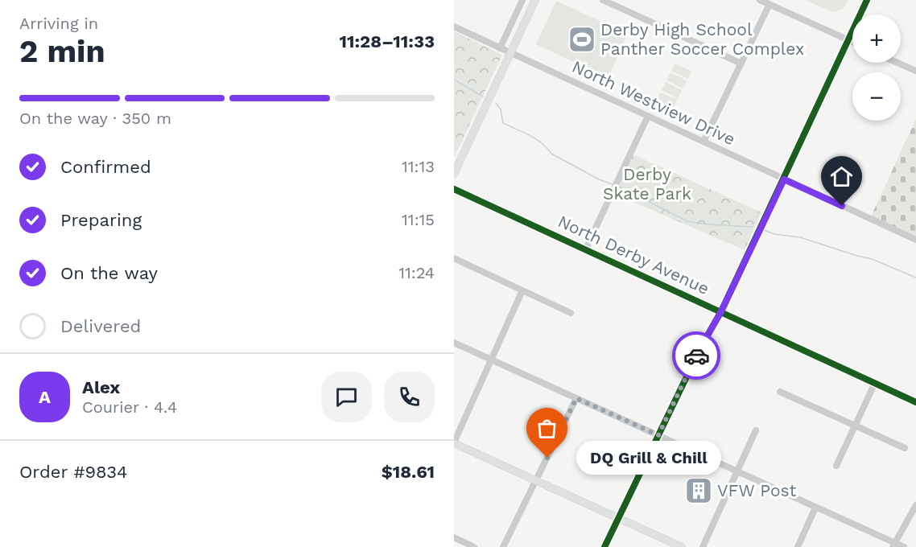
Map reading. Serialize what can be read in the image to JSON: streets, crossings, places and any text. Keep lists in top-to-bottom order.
{
  "streets": {
    "street": ["North Westview Drive", "North Derby Avenue"]
  },
  "parks": ["Derby Skate Park"],
  "places": {
    "sports": ["Derby High School Panther Soccer Complex"],
    "other": ["DQ Grill & Chill"],
    "building": ["VFW Post"]
  },
  "page": {
    "heading": ["2 min", "Arriving in", "11:28–11:33"],
    "panel": [
      "Alex",
      "Courier · 4.4",
      "Order #9834",
      "$18.61"
    ],
    "map_buttons": ["+", "−"],
    "bar": "On the way · 350 m",
    "list": [
      ["Confirmed", "11:13"],
      ["Preparing", "11:15"],
      ["On the way", "11:24"],
      "Delivered"
    ],
    "round": "A",
    "bubble": "DQ Grill & Chill"
  }
}
